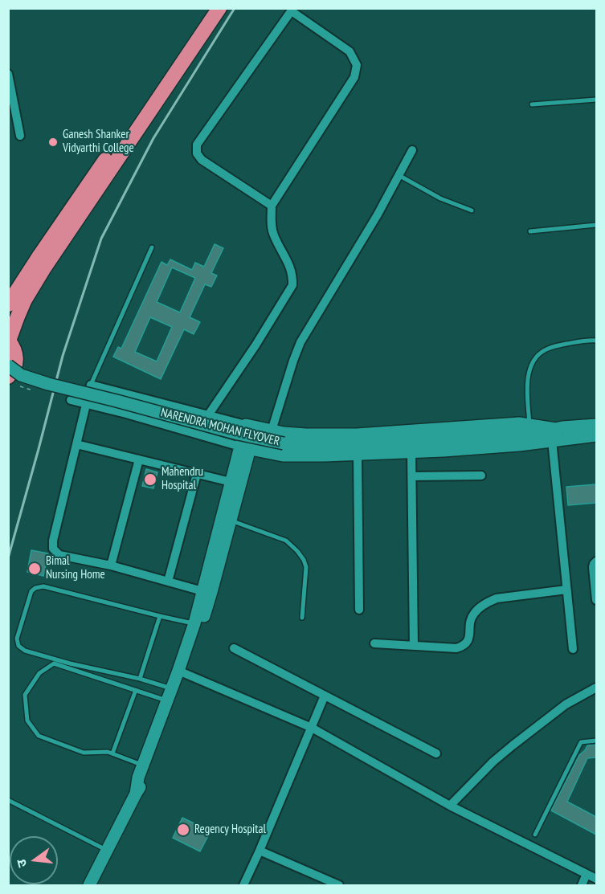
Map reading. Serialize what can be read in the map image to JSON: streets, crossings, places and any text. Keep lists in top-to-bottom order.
{
  "streets": {
    "street": ["NARENDRA MOHAN FLYOVER"]
  },
  "places": [
    "Ganesh Shanker Vidyarthi College",
    "Mahendru Hospital",
    "Bimal Nursing Home",
    "Regency Hospital"
  ],
  "north": "left"
}
